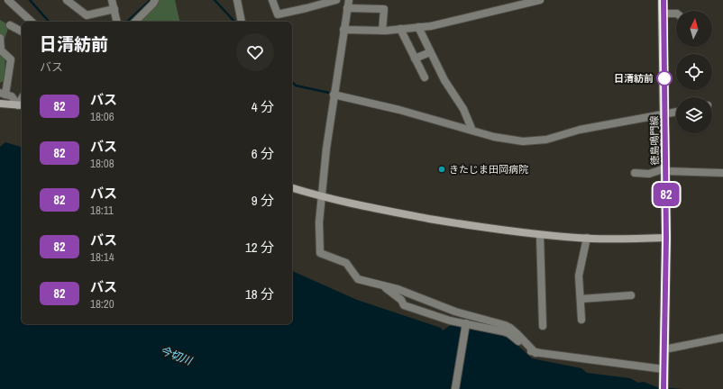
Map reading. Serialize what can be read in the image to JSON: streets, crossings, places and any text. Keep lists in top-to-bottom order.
{
  "streets": {
    "main road": ["徳島鳴門線"]
  },
  "water": ["今切川"],
  "places": ["日清紡前", "きたじま田岡病院"],
  "lines": ["bus line 82"],
  "north": "top",
  "page": {
    "on_map": "82",
    "heading": ["日清紡前", "バス"],
    "list": [
      {
        "mark": "82",
        "name": "バス",
        "note": "18:06",
        "value": "4 分"
      },
      {
        "mark": "82",
        "name": "バス",
        "note": "18:08",
        "value": "6 分"
      },
      {
        "mark": "82",
        "name": "バス",
        "note": "18:11",
        "value": "9 分"
      },
      {
        "mark": "82",
        "name": "バス",
        "note": "18:14",
        "value": "12 分"
      },
      {
        "mark": "82",
        "name": "バス",
        "note": "18:20",
        "value": "18 分"
      }
    ]
  }
}
